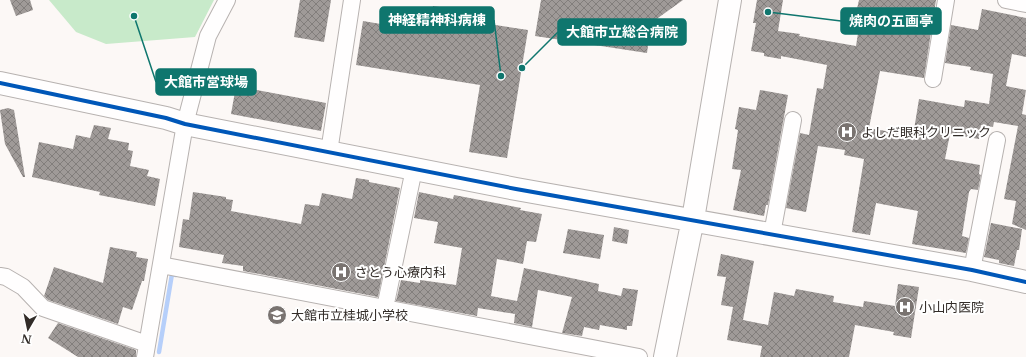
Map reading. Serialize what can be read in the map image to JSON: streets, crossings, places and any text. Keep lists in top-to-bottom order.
{
  "places": {
    "other": [
      "焼肉の五画亭",
      "大館市営球場",
      "大館市立総合病院",
      "神経精神科病棟"
    ],
    "hospital": ["よしだ眼科クリニック", "さとう心療内科", "小山内医院"],
    "school or university": ["大館市立桂城小学校"]
  },
  "north": "bottom"
}
